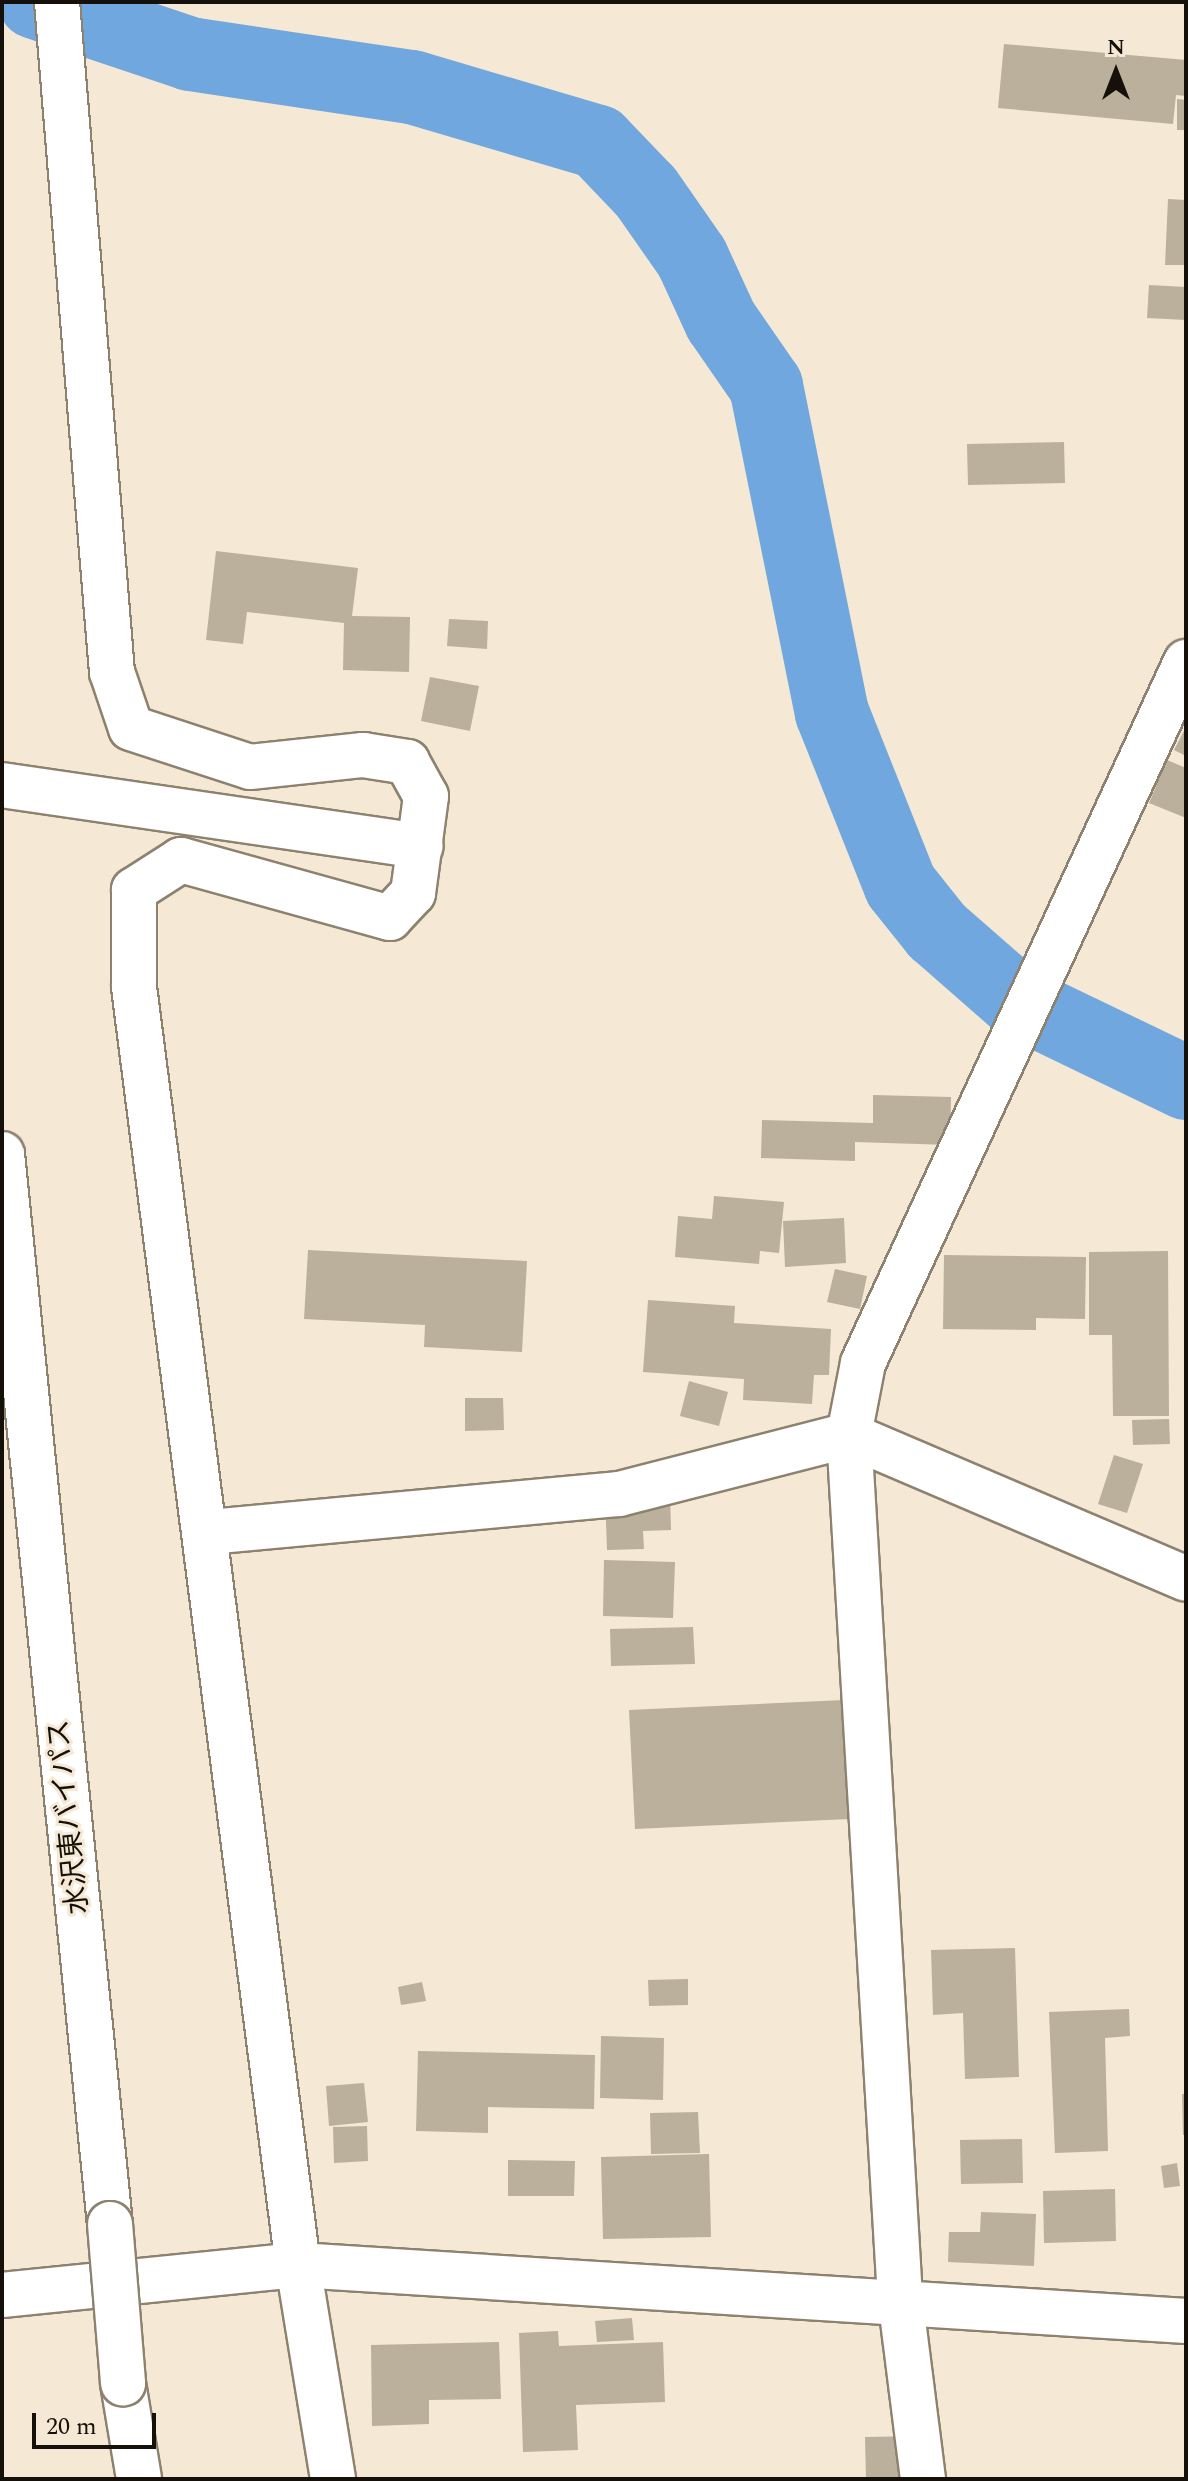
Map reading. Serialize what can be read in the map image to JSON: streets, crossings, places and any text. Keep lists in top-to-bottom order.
{
  "streets": {
    "main road": ["水沢東バイパス"]
  },
  "scale_bar": "20 m",
  "north": "top"
}
